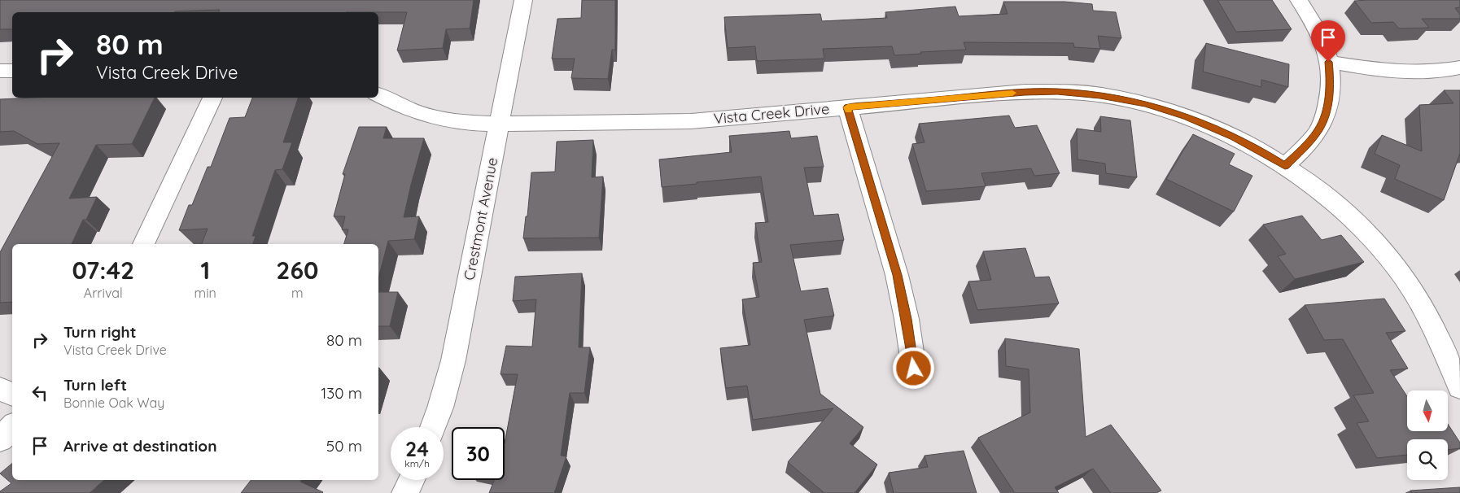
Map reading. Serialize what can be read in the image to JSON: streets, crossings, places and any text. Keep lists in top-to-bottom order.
{
  "streets": {
    "street": ["Vista Creek Drive", "Crestmont Avenue"]
  },
  "crossings": [
    ["Vista Creek Drive", "Crestmont Avenue"]
  ],
  "north": "bottom",
  "page": {
    "turn": ["80 m", "Vista Creek Drive"],
    "eta": [
      "07:42",
      "Arrival",
      "1",
      "min",
      "260",
      "m"
    ],
    "list": [
      {
        "name": "Turn right",
        "note": "Vista Creek Drive",
        "value": "80 m"
      },
      {
        "name": "Turn left",
        "note": "Bonnie Oak Way",
        "value": "130 m"
      },
      {
        "name": "Arrive at destination",
        "value": "50 m"
      }
    ],
    "speed": "24 km/h",
    "limit": "30"
  }
}
